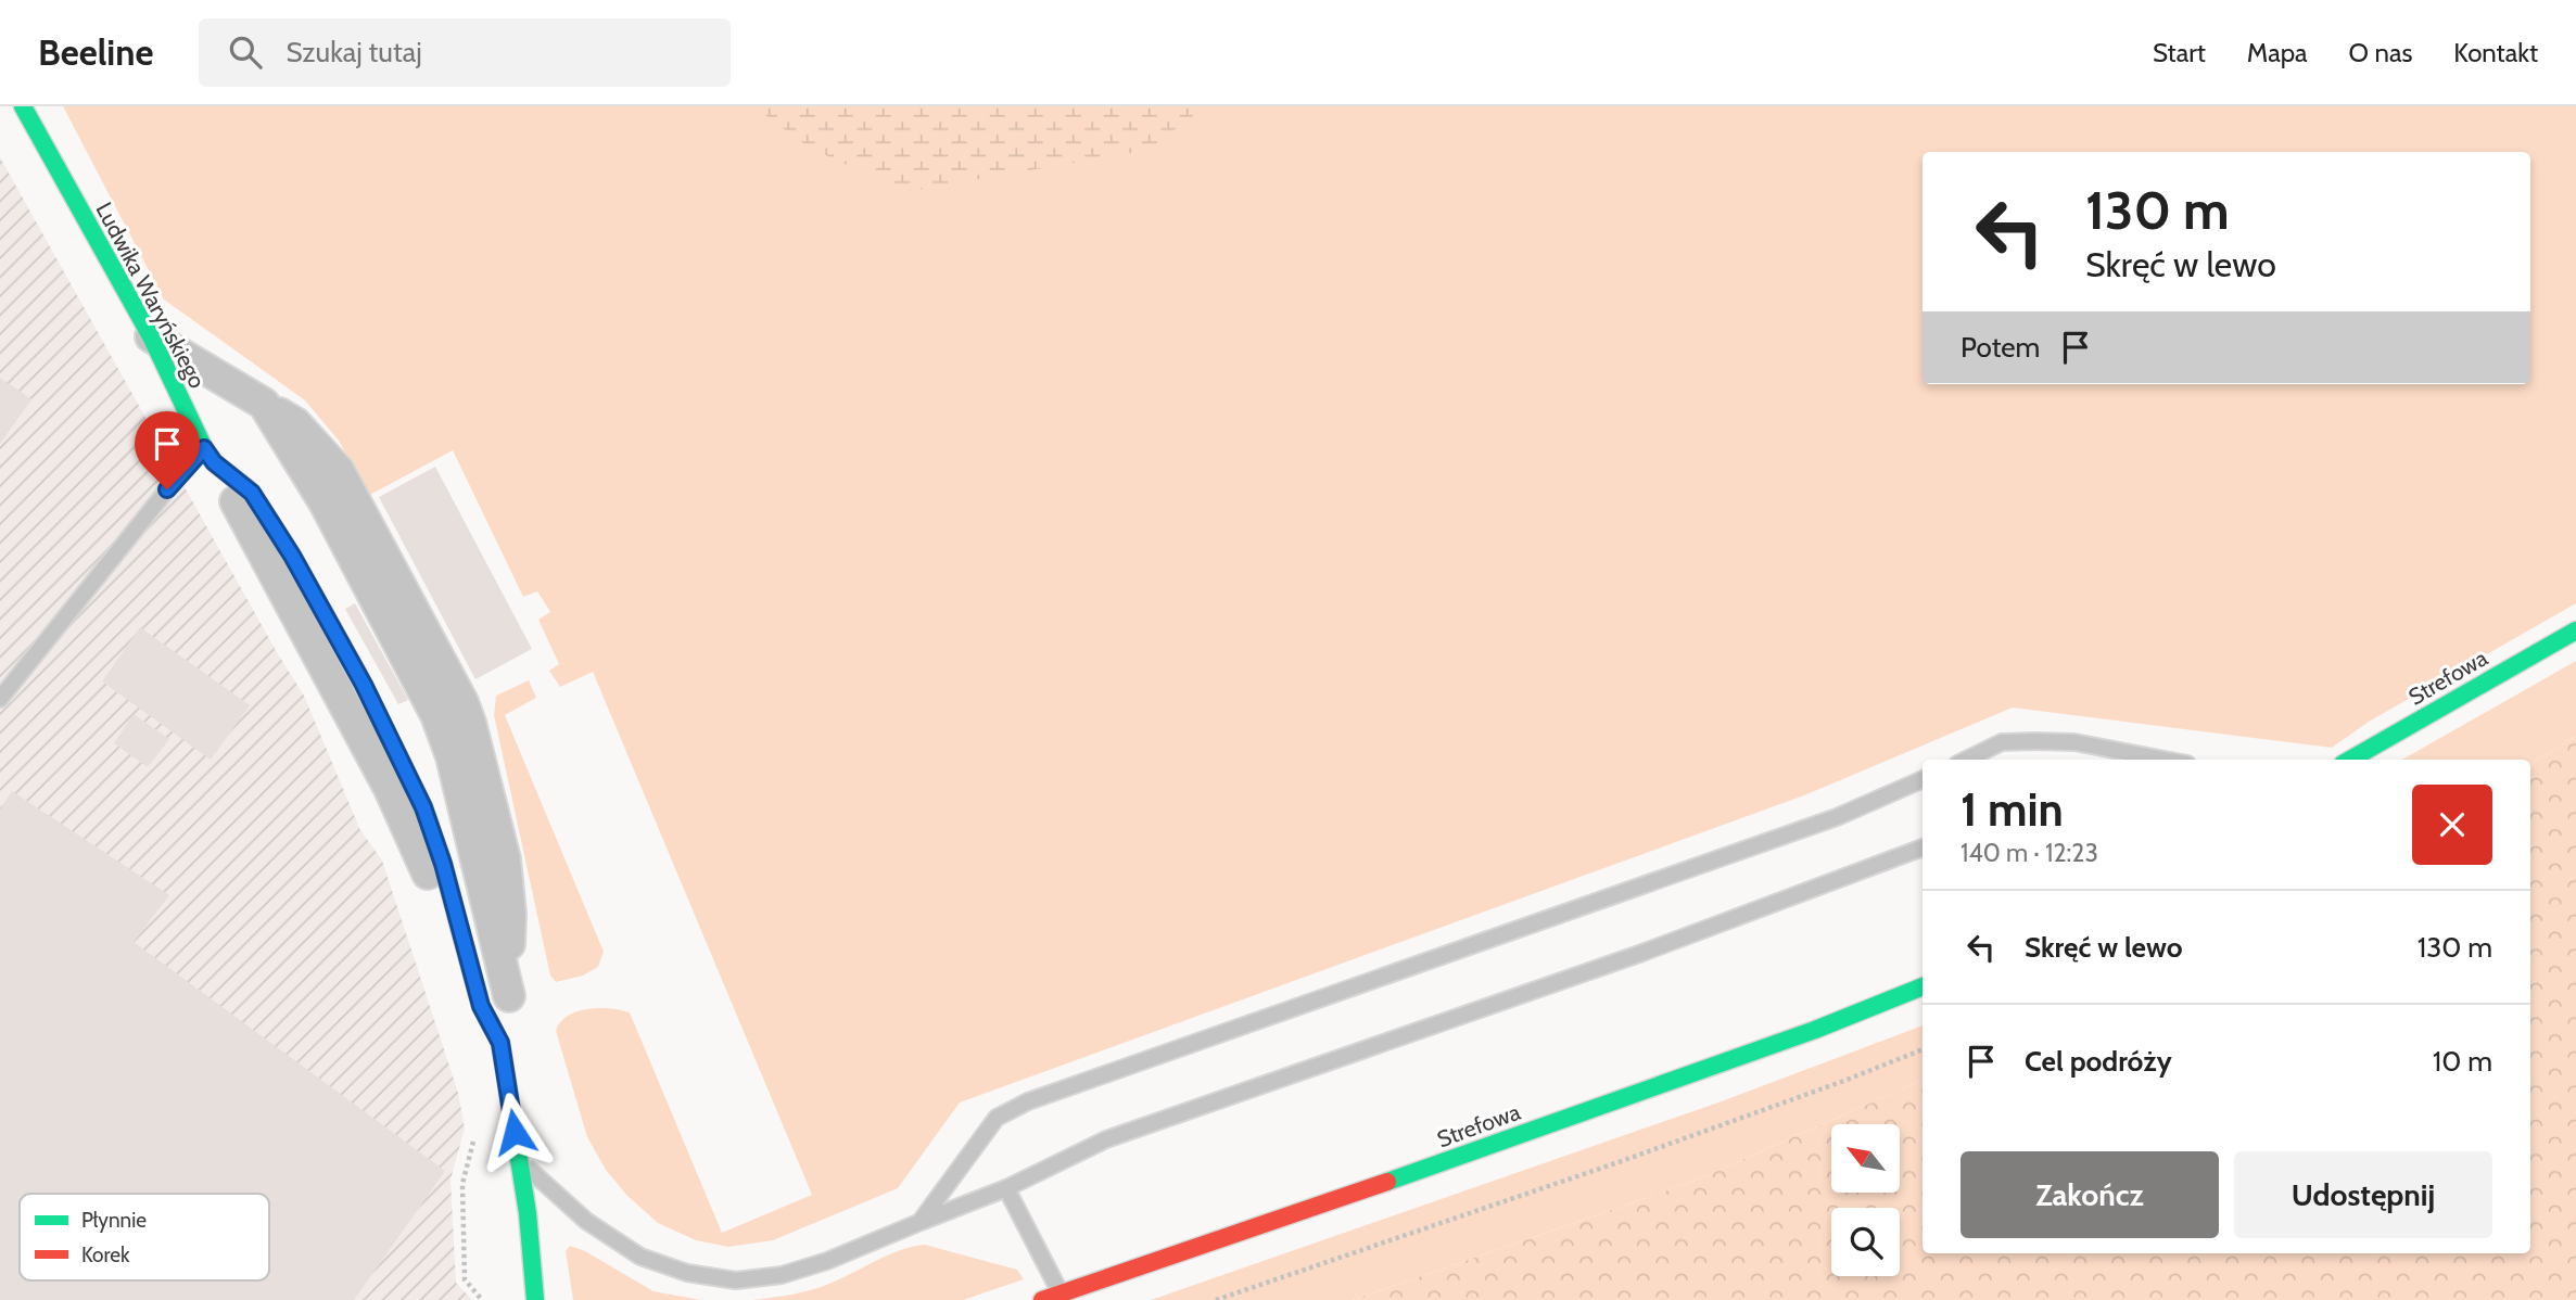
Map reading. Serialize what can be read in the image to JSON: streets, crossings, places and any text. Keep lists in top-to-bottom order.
{
  "streets": {
    "street": ["Ludwika Waryńskiego", "Strefowa"]
  },
  "legend": ["Płynnie", "Korek"],
  "north": "top left",
  "page": {
    "header": "Beeline",
    "search": "Szukaj tutaj",
    "nav": [
      "Start",
      "Mapa",
      "O nas",
      "Kontakt"
    ],
    "turn": ["130 m", "Skręć w lewo"],
    "then": "Potem",
    "heading": ["1 min", "140 m · 12:23"],
    "list": [
      {
        "name": "Skręć w lewo",
        "value": "130 m"
      },
      {
        "name": "Cel podróży",
        "value": "10 m"
      }
    ],
    "buttons": ["Zakończ", "Udostępnij"]
  }
}
